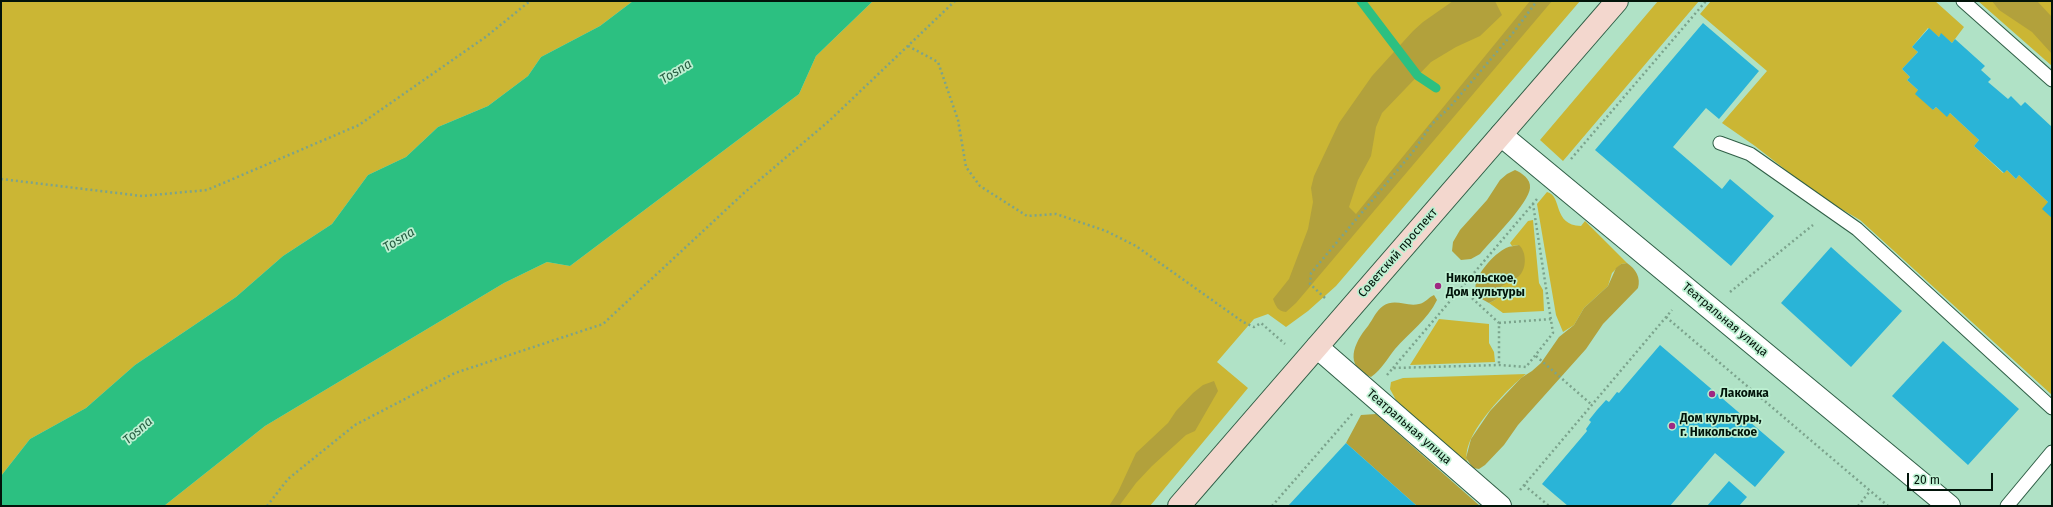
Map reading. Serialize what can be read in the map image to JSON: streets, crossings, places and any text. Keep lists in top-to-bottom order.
{
  "streets": {
    "main road": ["Советский проспект"],
    "street": ["Театральная улица"]
  },
  "crossings": [
    ["Советский проспект", "Театральная улица"]
  ],
  "water": ["Tosna"],
  "places": ["Никольское, Дом культуры", "Лакомка", "Дом культуры, г. Никольское"],
  "scale_bar": "20 m"
}
